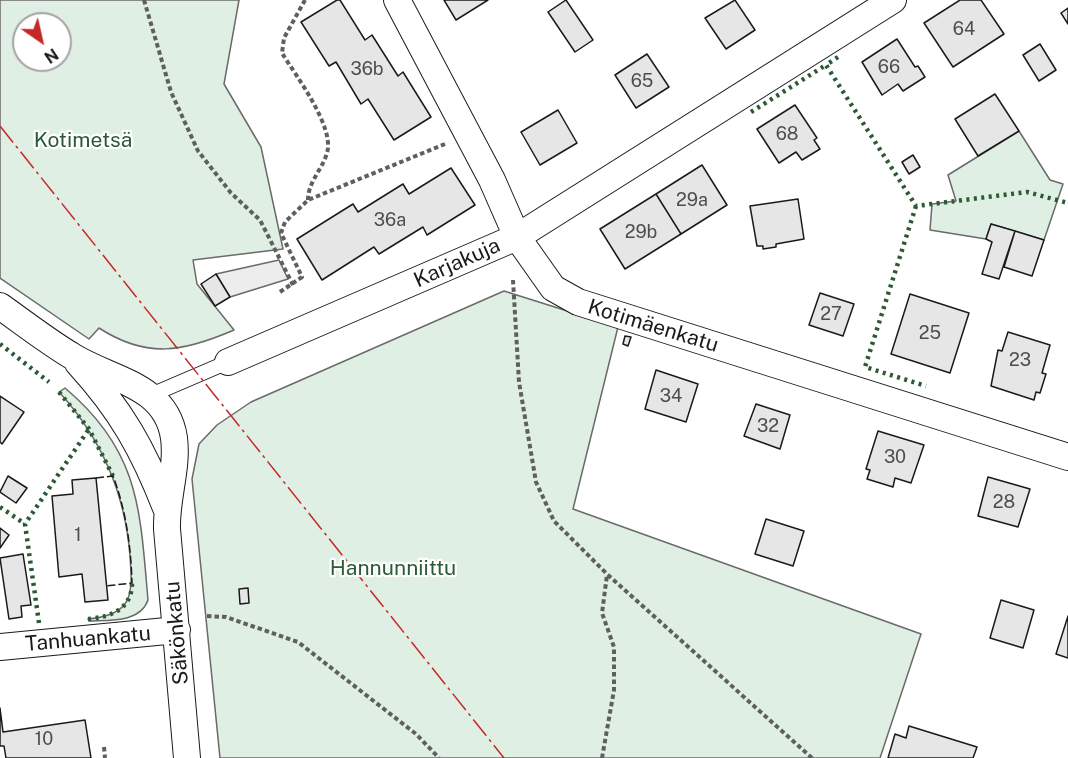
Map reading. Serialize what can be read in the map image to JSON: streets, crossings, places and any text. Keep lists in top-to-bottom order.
{
  "streets": {
    "street": [
      "Karjakuja",
      "Kotimäenkatu",
      "Säkönkatu",
      "Tanhuankatu"
    ]
  },
  "crossings": [
    ["Karjakuja", "Kotimäenkatu"],
    ["Karjakuja", "Säkönkatu"],
    ["Säkönkatu", "Tanhuankatu"]
  ],
  "parks": ["Kotimetsä", "Hannunniittu"],
  "house_numbers": [
    "64",
    "66",
    "36b",
    "65",
    "68",
    "29a",
    "36a",
    "29b",
    "27",
    "25",
    "23",
    "34",
    "32",
    "30",
    "28",
    "1",
    "10"
  ],
  "north": "bottom right"
}
